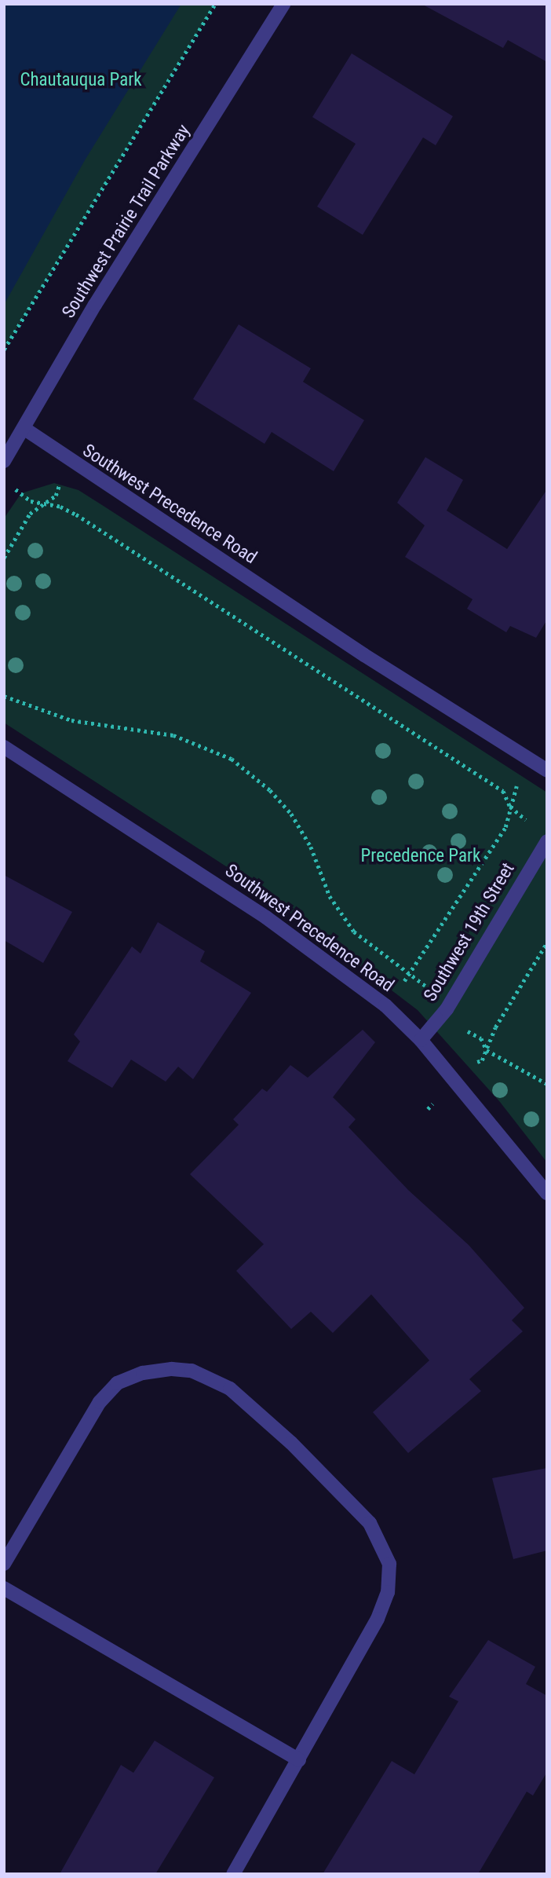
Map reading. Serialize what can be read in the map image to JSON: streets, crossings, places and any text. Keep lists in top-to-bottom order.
{
  "streets": {
    "street": ["Southwest Prairie Trail Parkway", "Southwest Precedence Road", "Southwest 19th Street"]
  },
  "crossings": [
    ["Southwest Prairie Trail Parkway", "Southwest Precedence Road"],
    ["Southwest Precedence Road", "Southwest 19th Street"]
  ],
  "parks": ["Chautauqua Park", "Precedence Park"]
}
